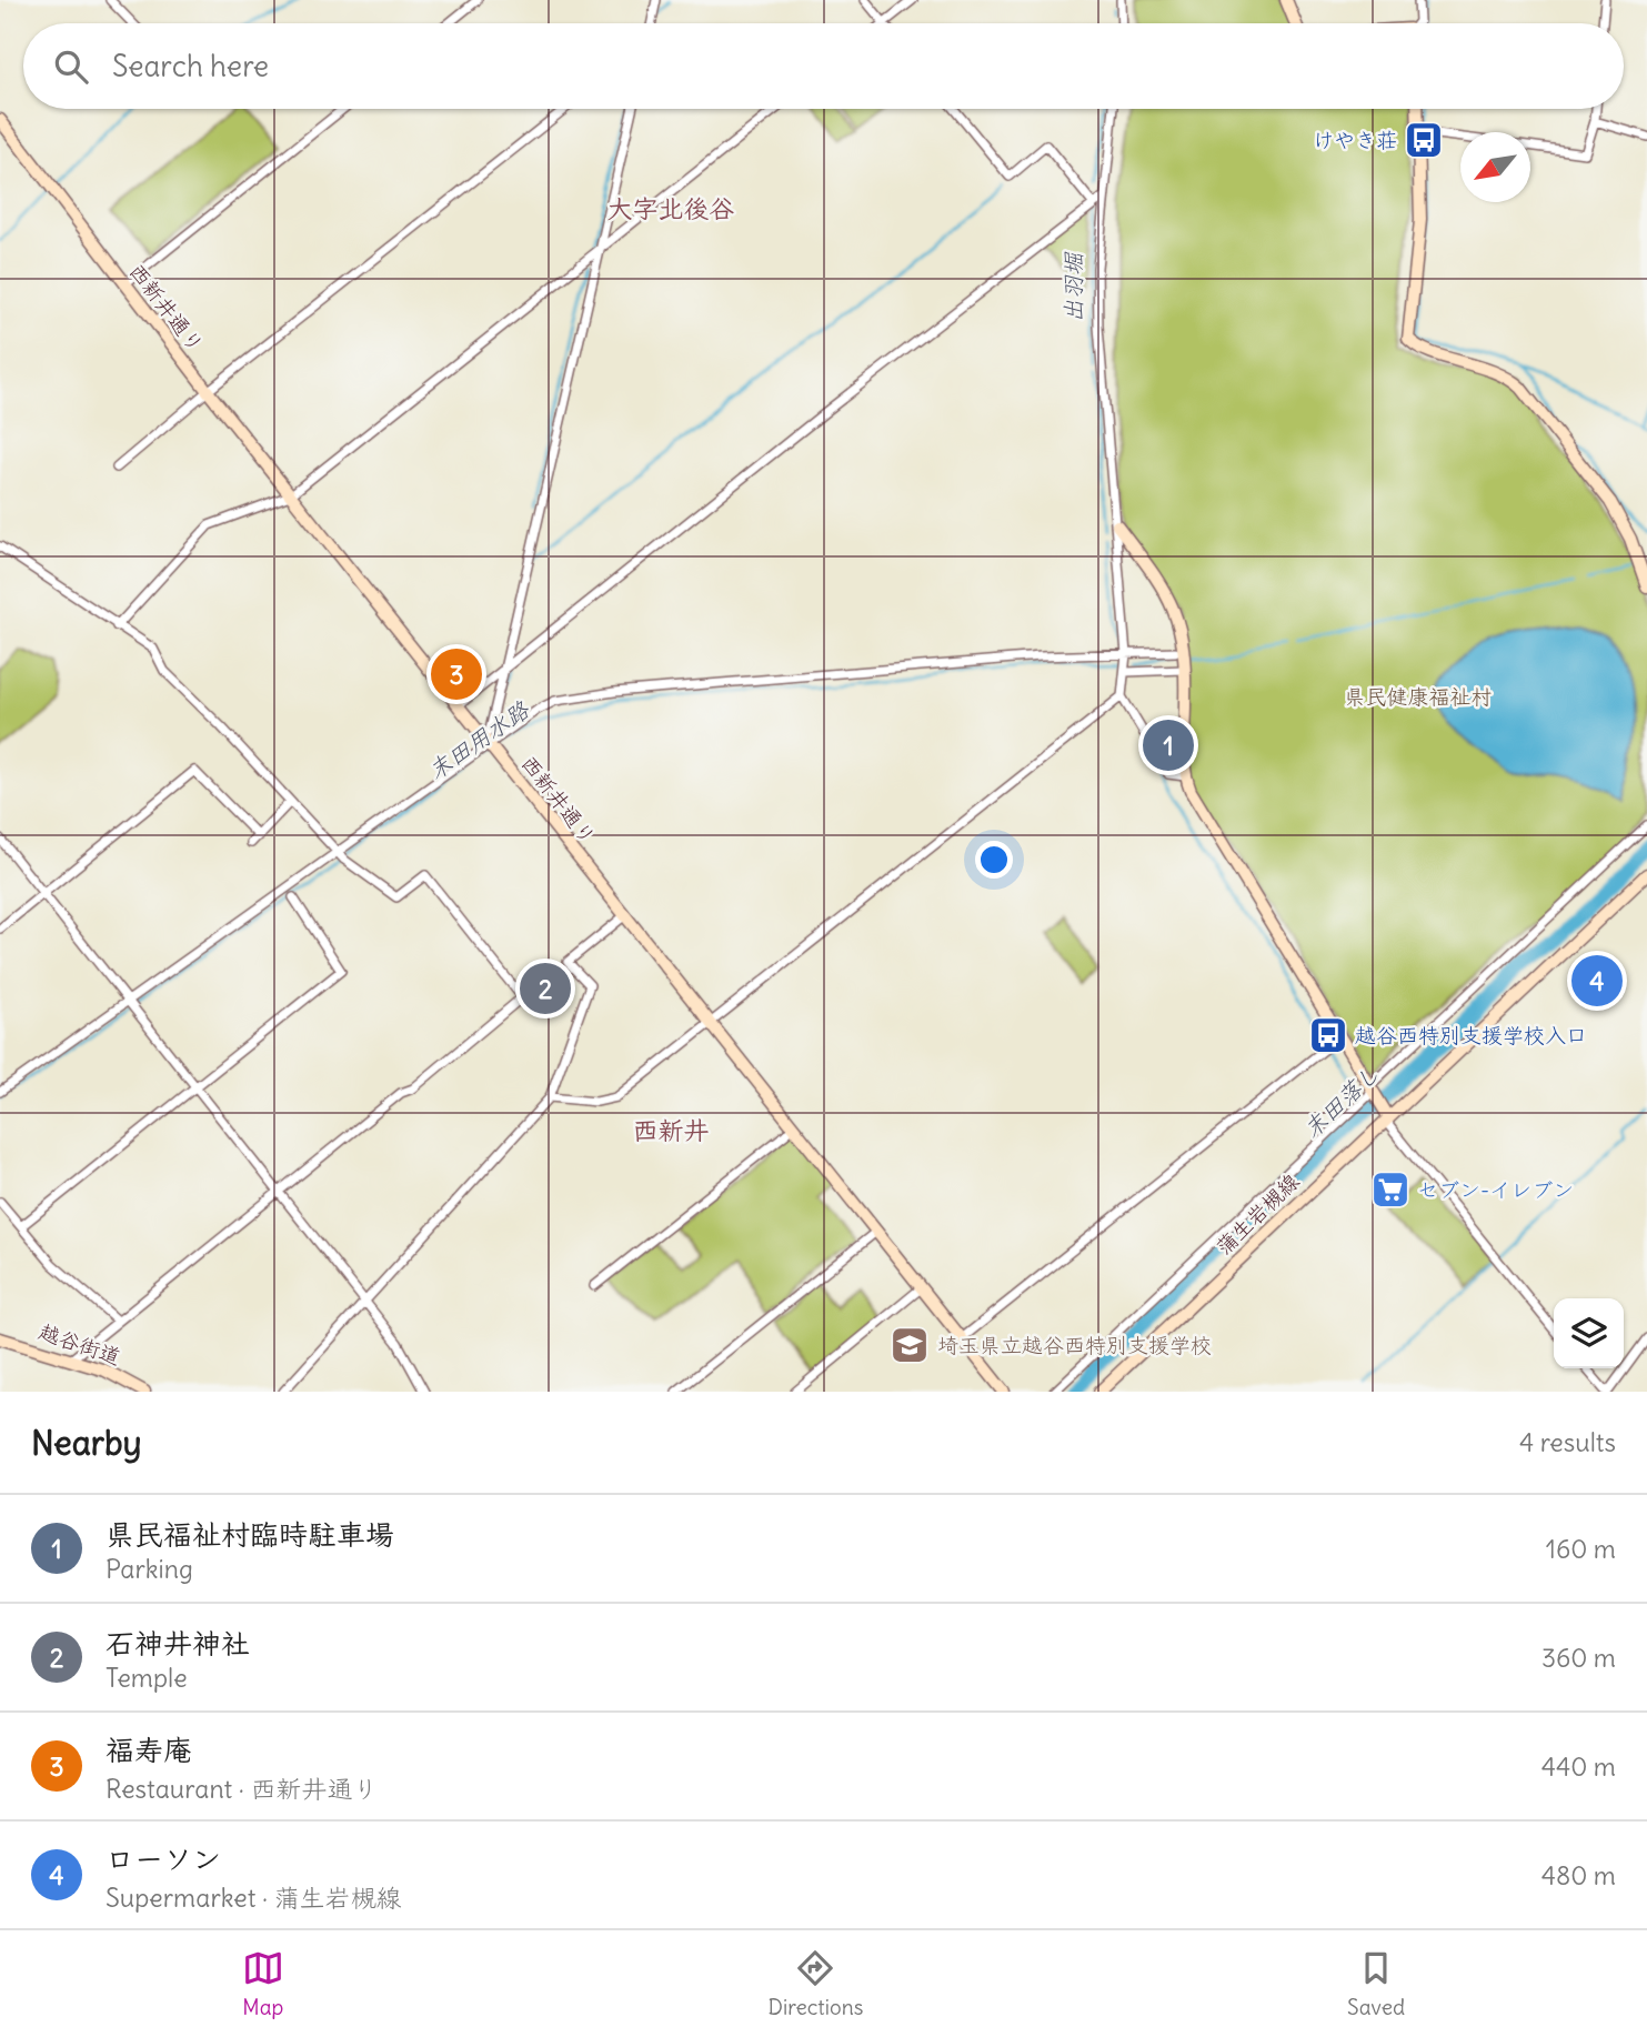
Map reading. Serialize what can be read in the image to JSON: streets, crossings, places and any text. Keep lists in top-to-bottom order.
{
  "streets": {
    "street": ["西新井通り", "蒲生岩槻線", "越谷街道"]
  },
  "districts": ["大字北後谷", "西新井"],
  "water": ["出羽堀", "末田用水路", "末田落し"],
  "parks": ["県民健康福祉村"],
  "places": {
    "bus stop": ["けやき荘", "越谷西特別支援学校入口"],
    "supermarket": ["セブン-イレブン"],
    "school or university": ["埼玉県立越谷西特別支援学校"]
  },
  "north": "bottom left",
  "page": {
    "search": "Search here",
    "pins": [
      "3",
      "1",
      "4",
      "2"
    ],
    "heading": ["Nearby", "4 results"],
    "list": [
      {
        "mark": "1",
        "name": "県民福祉村臨時駐車場",
        "note": "Parking",
        "value": "160 m"
      },
      {
        "mark": "2",
        "name": "石神井神社",
        "note": "Temple",
        "value": "360 m"
      },
      {
        "mark": "3",
        "name": "福寿庵",
        "note": "Restaurant · 西新井通り",
        "value": "440 m"
      },
      {
        "mark": "4",
        "name": "ローソン",
        "note": "Supermarket · 蒲生岩槻線",
        "value": "480 m"
      }
    ],
    "nav": ["Map", "Directions", "Saved"]
  }
}
